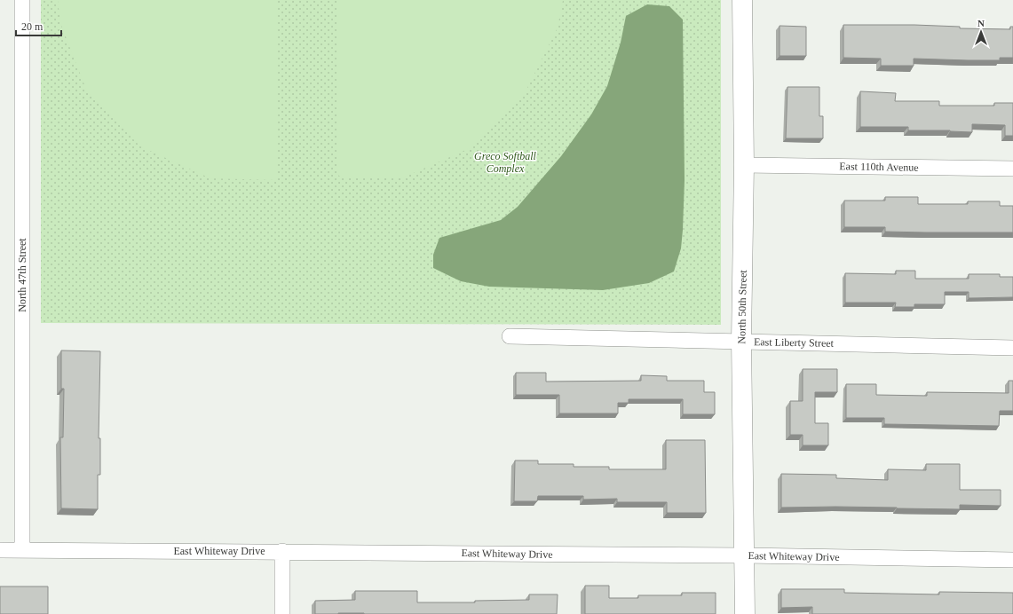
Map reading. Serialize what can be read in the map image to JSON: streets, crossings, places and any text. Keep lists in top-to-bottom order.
{
  "streets": {
    "street": [
      "East 110th Avenue",
      "North 47th Street",
      "North 50th Street",
      "East Liberty Street",
      "East Whiteway Drive"
    ]
  },
  "crossings": [
    ["East 110th Avenue", "North 50th Street"],
    ["North 47th Street", "East Whiteway Drive"],
    ["North 50th Street", "East Liberty Street"],
    ["North 50th Street", "East Whiteway Drive"]
  ],
  "parks": ["Greco Softball Complex"],
  "scale_bar": "20 m",
  "north": "top"
}
